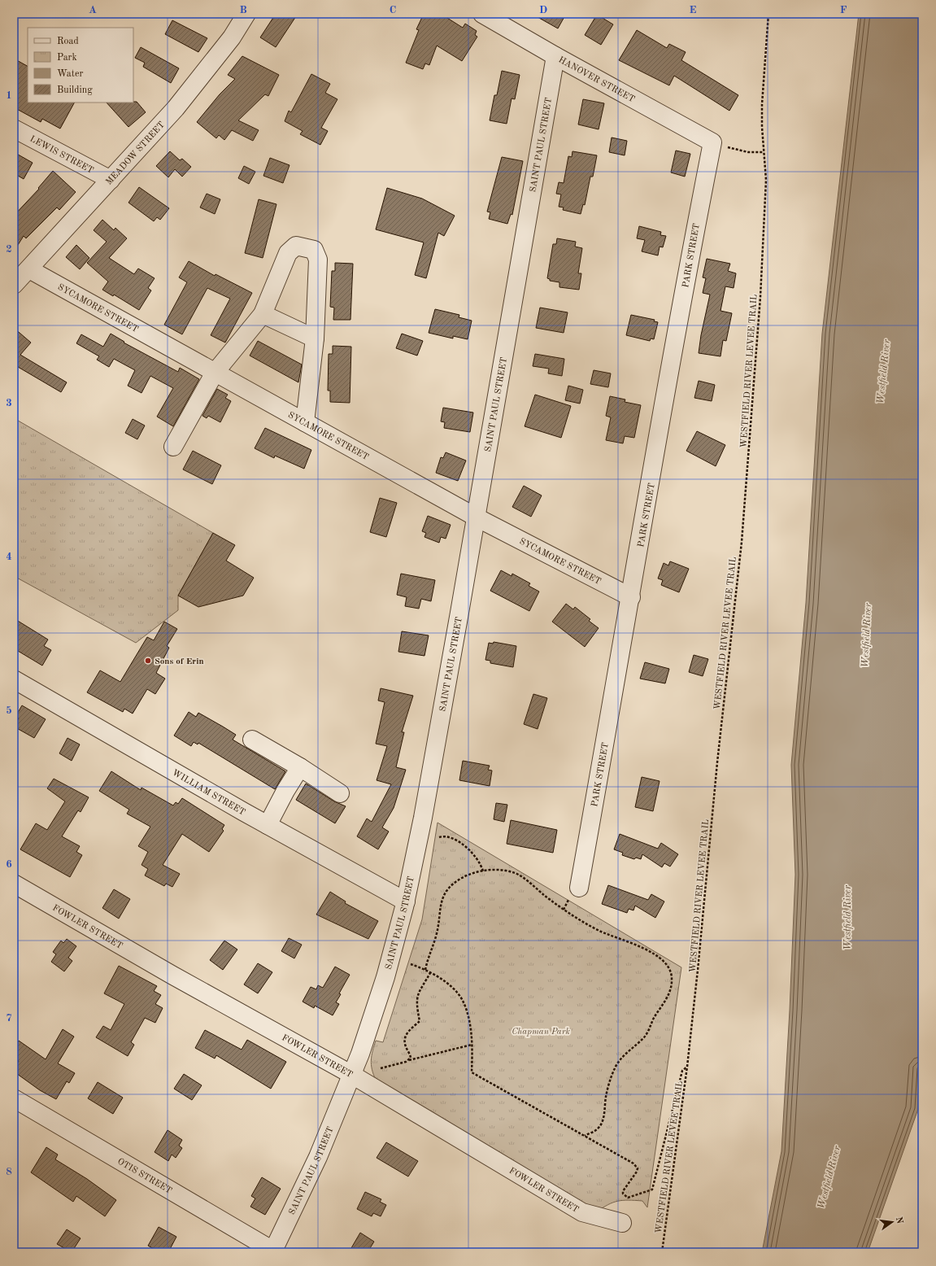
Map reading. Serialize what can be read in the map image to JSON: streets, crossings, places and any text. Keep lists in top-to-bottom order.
{
  "streets": {
    "street": [
      "HANOVER STREET",
      "SAINT PAUL STREET",
      "MEADOW STREET",
      "LEWIS STREET",
      "PARK STREET",
      "SYCAMORE STREET",
      "WILLIAM STREET",
      "FOWLER STREET",
      "OTIS STREET"
    ],
    "path": ["WESTFIELD RIVER LEVEE TRAIL"]
  },
  "crossings": [
    ["HANOVER STREET", "SAINT PAUL STREET"],
    ["HANOVER STREET", "PARK STREET"],
    ["SAINT PAUL STREET", "SYCAMORE STREET"],
    ["SAINT PAUL STREET", "WILLIAM STREET"],
    ["SAINT PAUL STREET", "FOWLER STREET"],
    ["SAINT PAUL STREET", "OTIS STREET"],
    ["MEADOW STREET", "LEWIS STREET"],
    ["MEADOW STREET", "SYCAMORE STREET"],
    ["PARK STREET", "SYCAMORE STREET"]
  ],
  "water": ["Westfield River"],
  "parks": ["Chapman Park"],
  "places": ["Sons of Erin"],
  "legend": [
    "Road",
    "Park",
    "Water",
    "Building"
  ],
  "north": "right",
  "grid": {
    "columns": [
      "A",
      "B",
      "C",
      "D",
      "E",
      "F"
    ],
    "rows": [
      "1",
      "2",
      "3",
      "4",
      "5",
      "6",
      "7",
      "8"
    ]
  }
}
